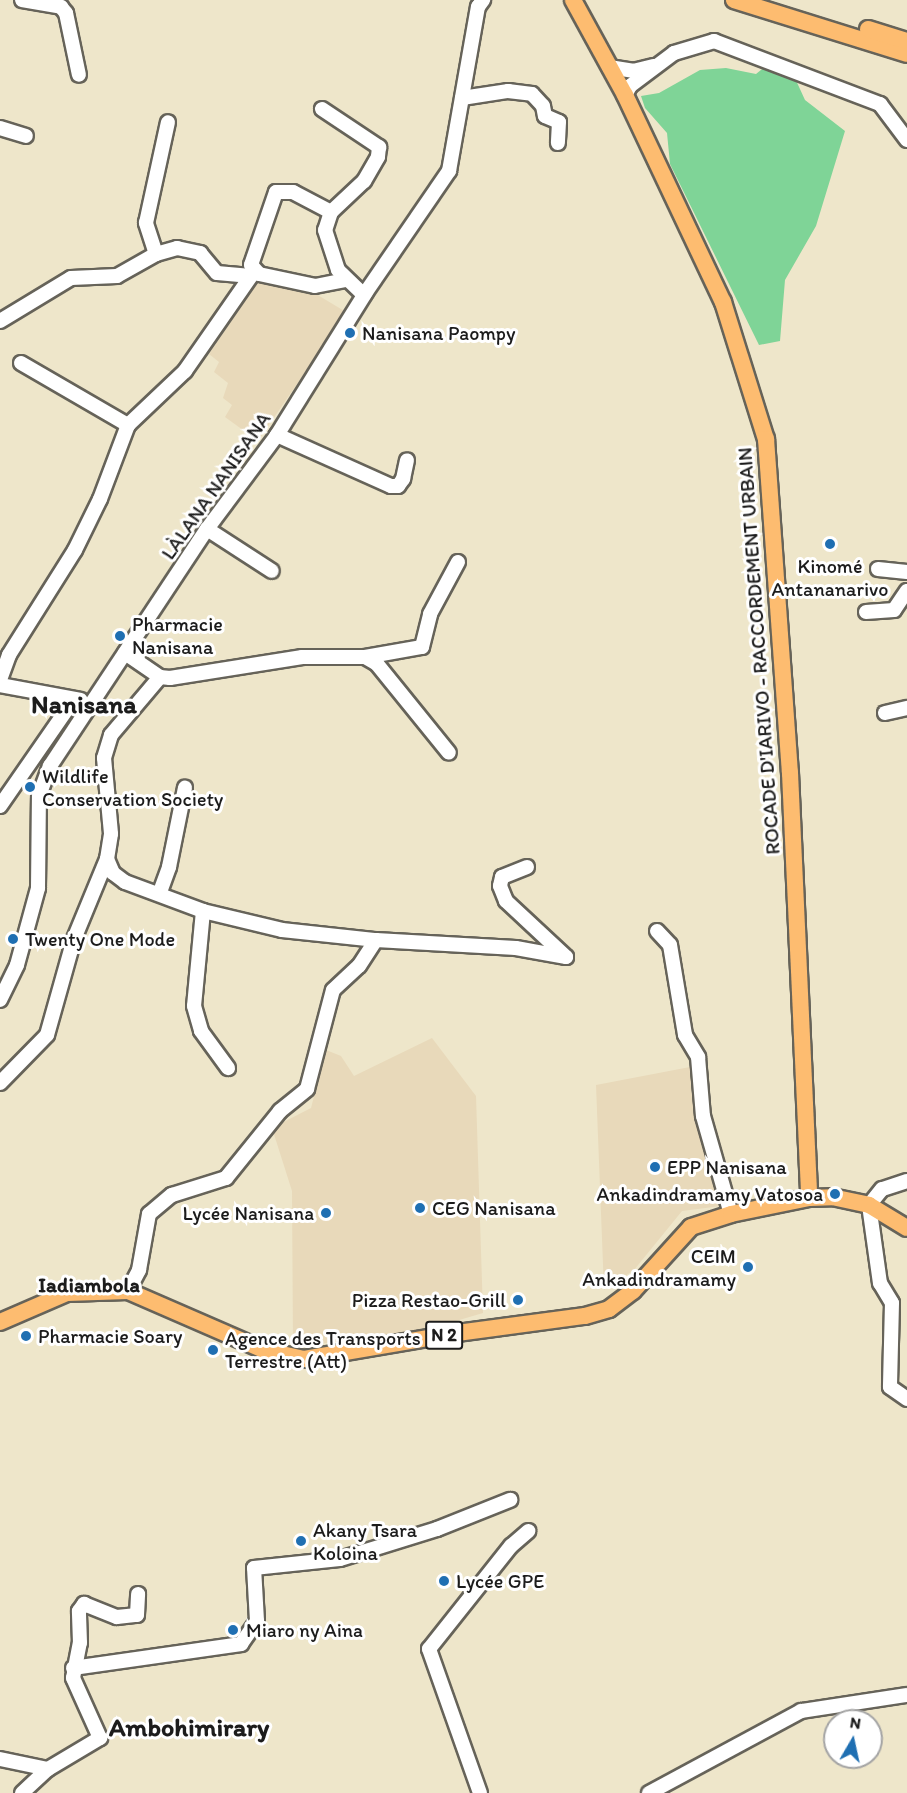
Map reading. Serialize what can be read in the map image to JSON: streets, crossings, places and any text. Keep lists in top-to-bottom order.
{
  "streets": {
    "main road": ["ROCADE D'IARIVO - RACCORDEMENT URBAIN", "N 2"],
    "street": ["LÀLANA NANISANA"]
  },
  "crossings": [
    ["ROCADE D'IARIVO - RACCORDEMENT URBAIN", "N 2"]
  ],
  "districts": ["Nanisana", "Iadiambola", "Ambohimirary"],
  "places": [
    "Nanisana Paompy",
    "Kinomé Antananarivo",
    "Pharmacie Nanisana",
    "Wildlife Conservation Society",
    "Twenty One Mode",
    "EPP Nanisana",
    "Ankadindramamy Vatosoa",
    "CEG Nanisana",
    "Lycée Nanisana",
    "CEIM Ankadindramamy",
    "Pizza Restao-Grill",
    "Pharmacie Soary",
    "Agence des Transports Terrestre (Att)",
    "Akany Tsara Koloina",
    "Lycée GPE",
    "Miaro ny Aina"
  ],
  "north": "top"
}
